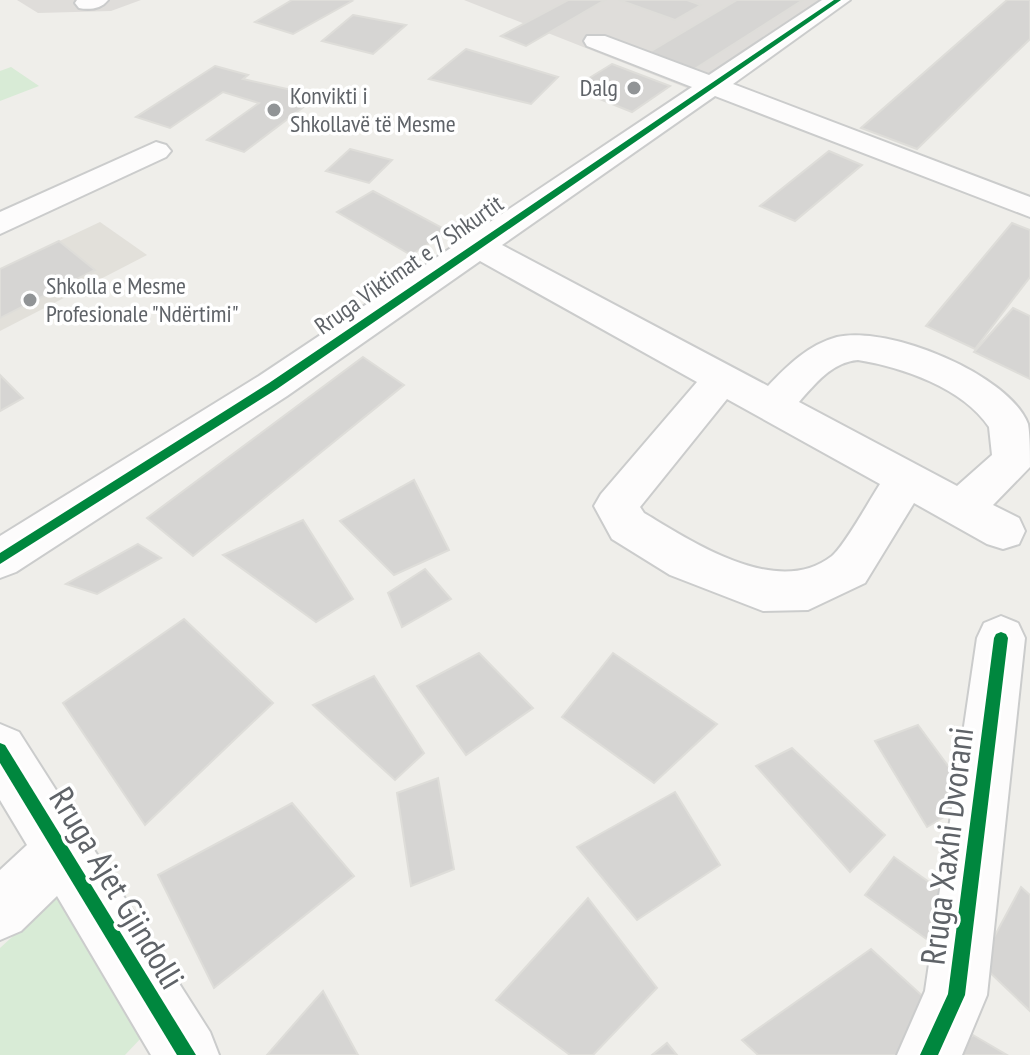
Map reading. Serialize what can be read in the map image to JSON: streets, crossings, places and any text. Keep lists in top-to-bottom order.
{
  "streets": {
    "street": ["Rruga Viktimat e 7 Shkurtit", "Rruga Xaxhi Dvorani", "Rruga Ajet Gjindolli"]
  },
  "places": ["Dalg", "Konvikti i Shkollavë të Mesme", "Shkolla e Mesme Profesionale \"Ndërtimi\""]
}
